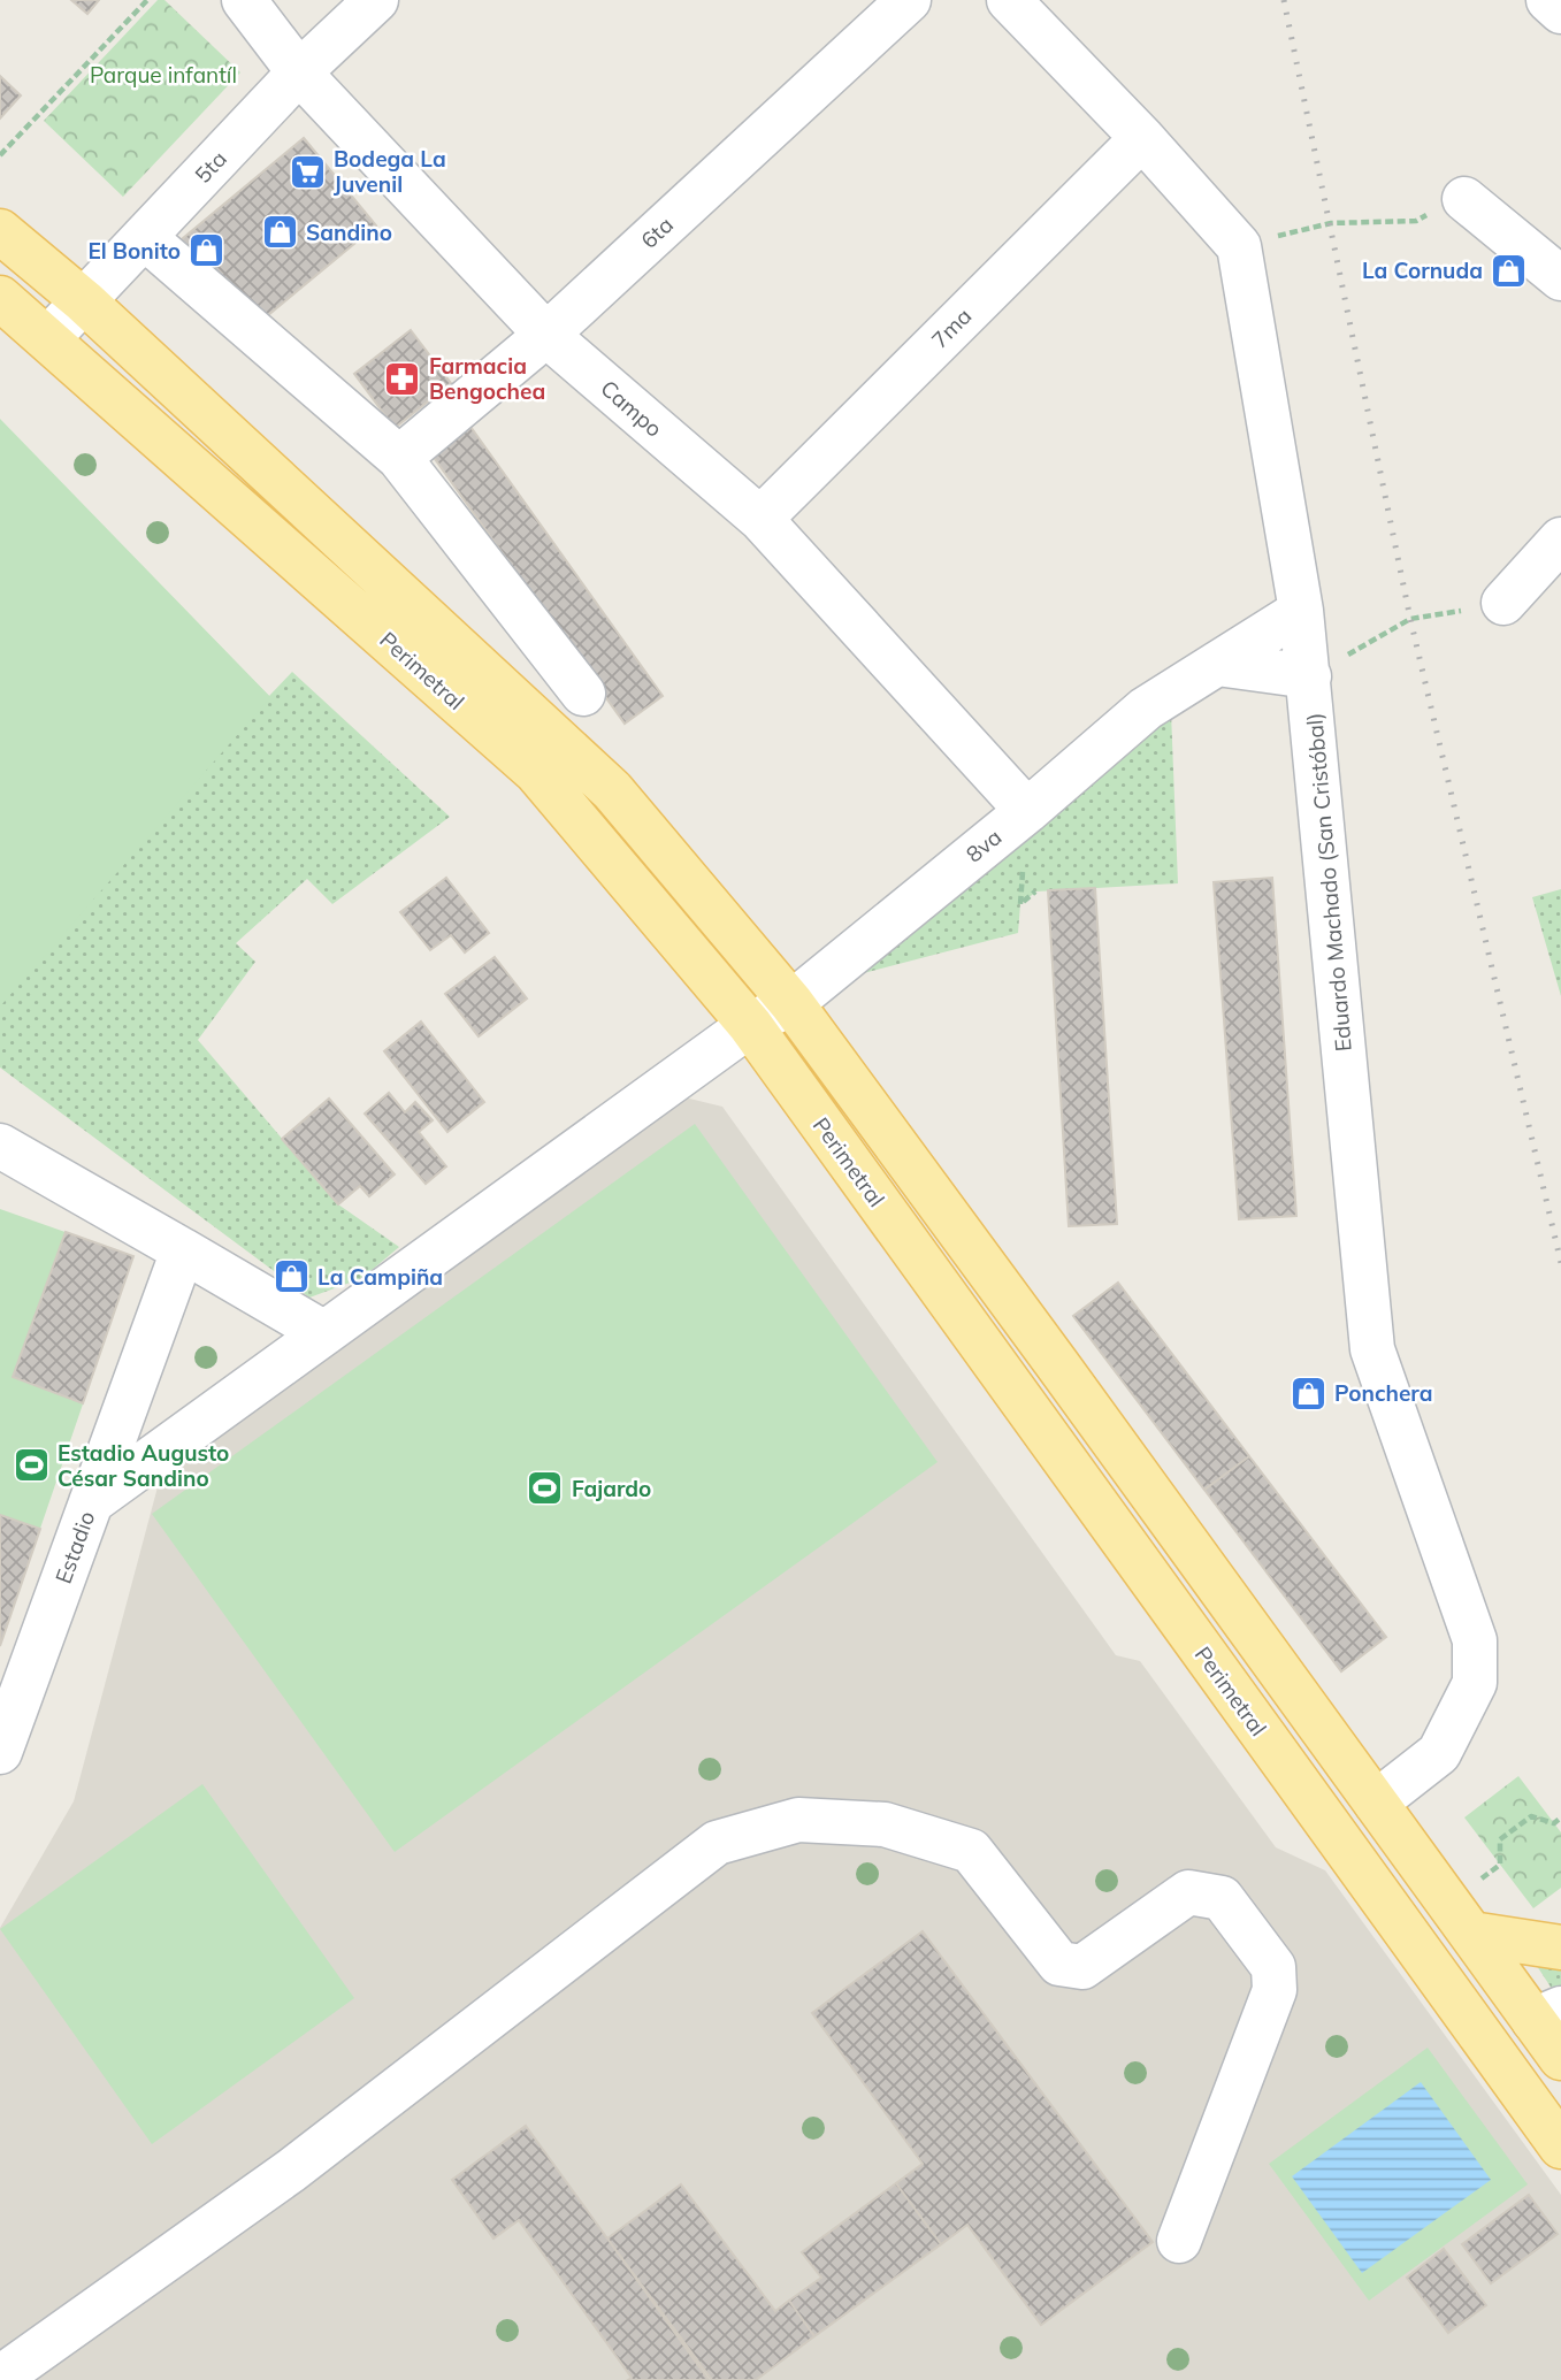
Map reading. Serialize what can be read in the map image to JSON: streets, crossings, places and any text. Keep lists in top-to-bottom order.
{
  "streets": {
    "main road": ["Perimetral"],
    "street": [
      "5ta",
      "6ta",
      "7ma",
      "Campo",
      "8va",
      "Eduardo Machado (San Cristóbal)",
      "Estadio"
    ]
  },
  "crossings": [
    ["5ta", "Campo"],
    ["5ta", "Perimetral"],
    ["6ta", "Campo"],
    ["7ma", "Campo"],
    ["Campo", "8va"],
    ["Perimetral", "8va"],
    ["Perimetral", "Eduardo Machado (San Cristóbal)"],
    ["8va", "Eduardo Machado (San Cristóbal)"],
    ["8va", "Estadio"]
  ],
  "parks": ["Parque infantíl"],
  "places": {
    "supermarket": ["Bodega La Juvenil"],
    "shop": [
      "Sandino",
      "El Bonito",
      "La Cornuda",
      "La Campiña",
      "Ponchera"
    ],
    "pharmacy": ["Farmacia Bengochea"],
    "sports": ["Estadio Augusto César Sandino", "Fajardo"]
  }
}
